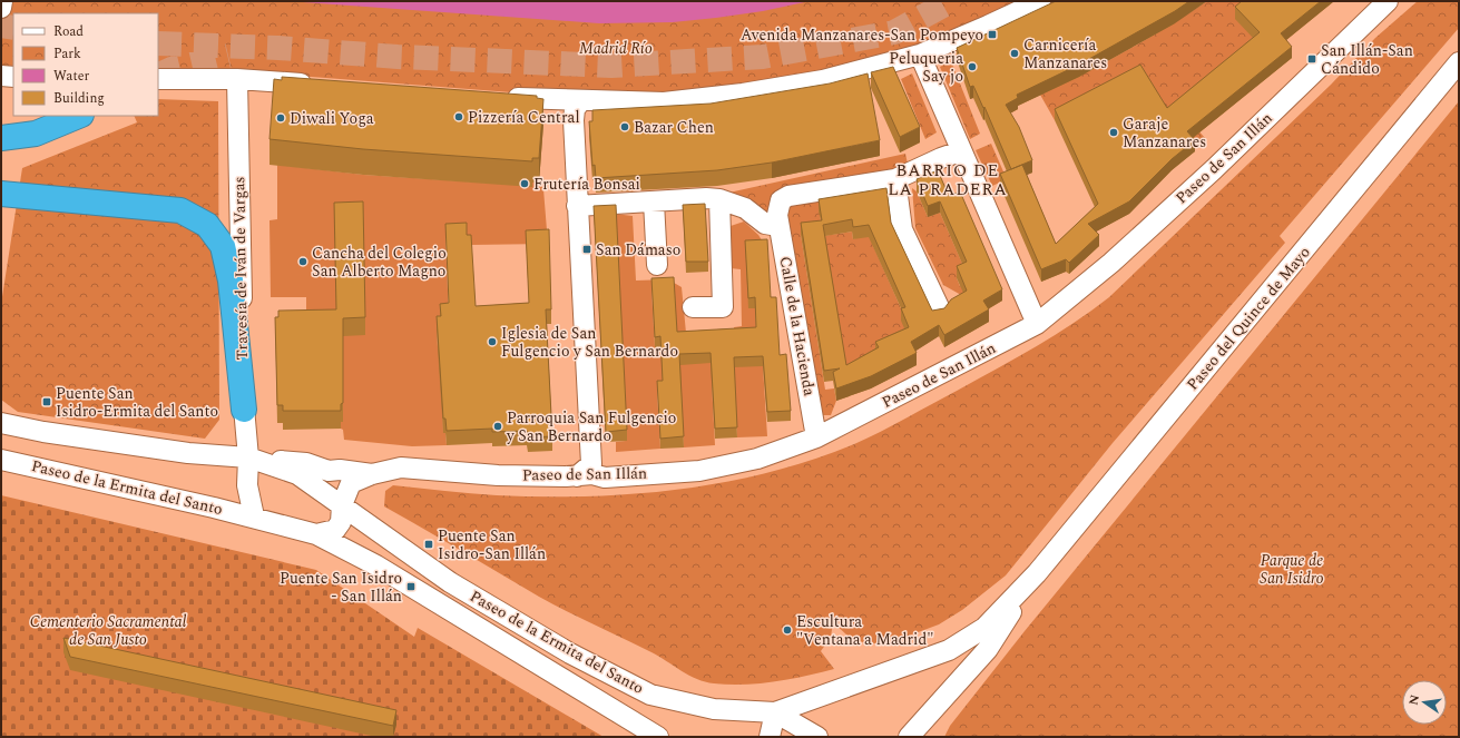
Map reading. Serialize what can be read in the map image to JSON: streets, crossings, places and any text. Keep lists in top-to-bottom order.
{
  "streets": {
    "street": [
      "Paseo de San Illán",
      "Travesía de Iván de Vargas",
      "Paseo del Quince de Mayo",
      "Calle de la Hacienda",
      "Paseo de la Ermita del Santo"
    ]
  },
  "crossings": [
    ["Paseo de San Illán", "Travesía de Iván de Vargas"],
    ["Paseo de San Illán", "Calle de la Hacienda"],
    ["Paseo de San Illán", "Paseo de la Ermita del Santo"],
    ["Travesía de Iván de Vargas", "Paseo de la Ermita del Santo"],
    ["Paseo del Quince de Mayo", "Paseo de la Ermita del Santo"]
  ],
  "districts": ["BARRIO DE LA PRADERA"],
  "parks": ["Madrid Río", "Parque de San Isidro", "Cementerio Sacramental de San Justo"],
  "places": {
    "transit": [
      "Avenida Manzanares-San Pompeyo",
      "San Illán-San Cándido",
      "San Dámaso",
      "Puente San Isidro-Ermita del Santo",
      "Puente San Isidro-San Illán",
      "Puente San Isidro - San Illán"
    ],
    "other": [
      "Carnicería Manzanares",
      "Peluqueria Say jo",
      "Pizzería Central",
      "Diwali Yoga",
      "Bazar Chen",
      "Garaje Manzanares",
      "Frutería Bonsai",
      "Cancha del Colegio San Alberto Magno",
      "Iglesia de San Fulgencio y San Bernardo",
      "Parroquia San Fulgencio y San Bernardo",
      "Escultura \"Ventana a Madrid\""
    ]
  },
  "legend": [
    "Road",
    "Park",
    "Water",
    "Building"
  ],
  "north": "left"
}
